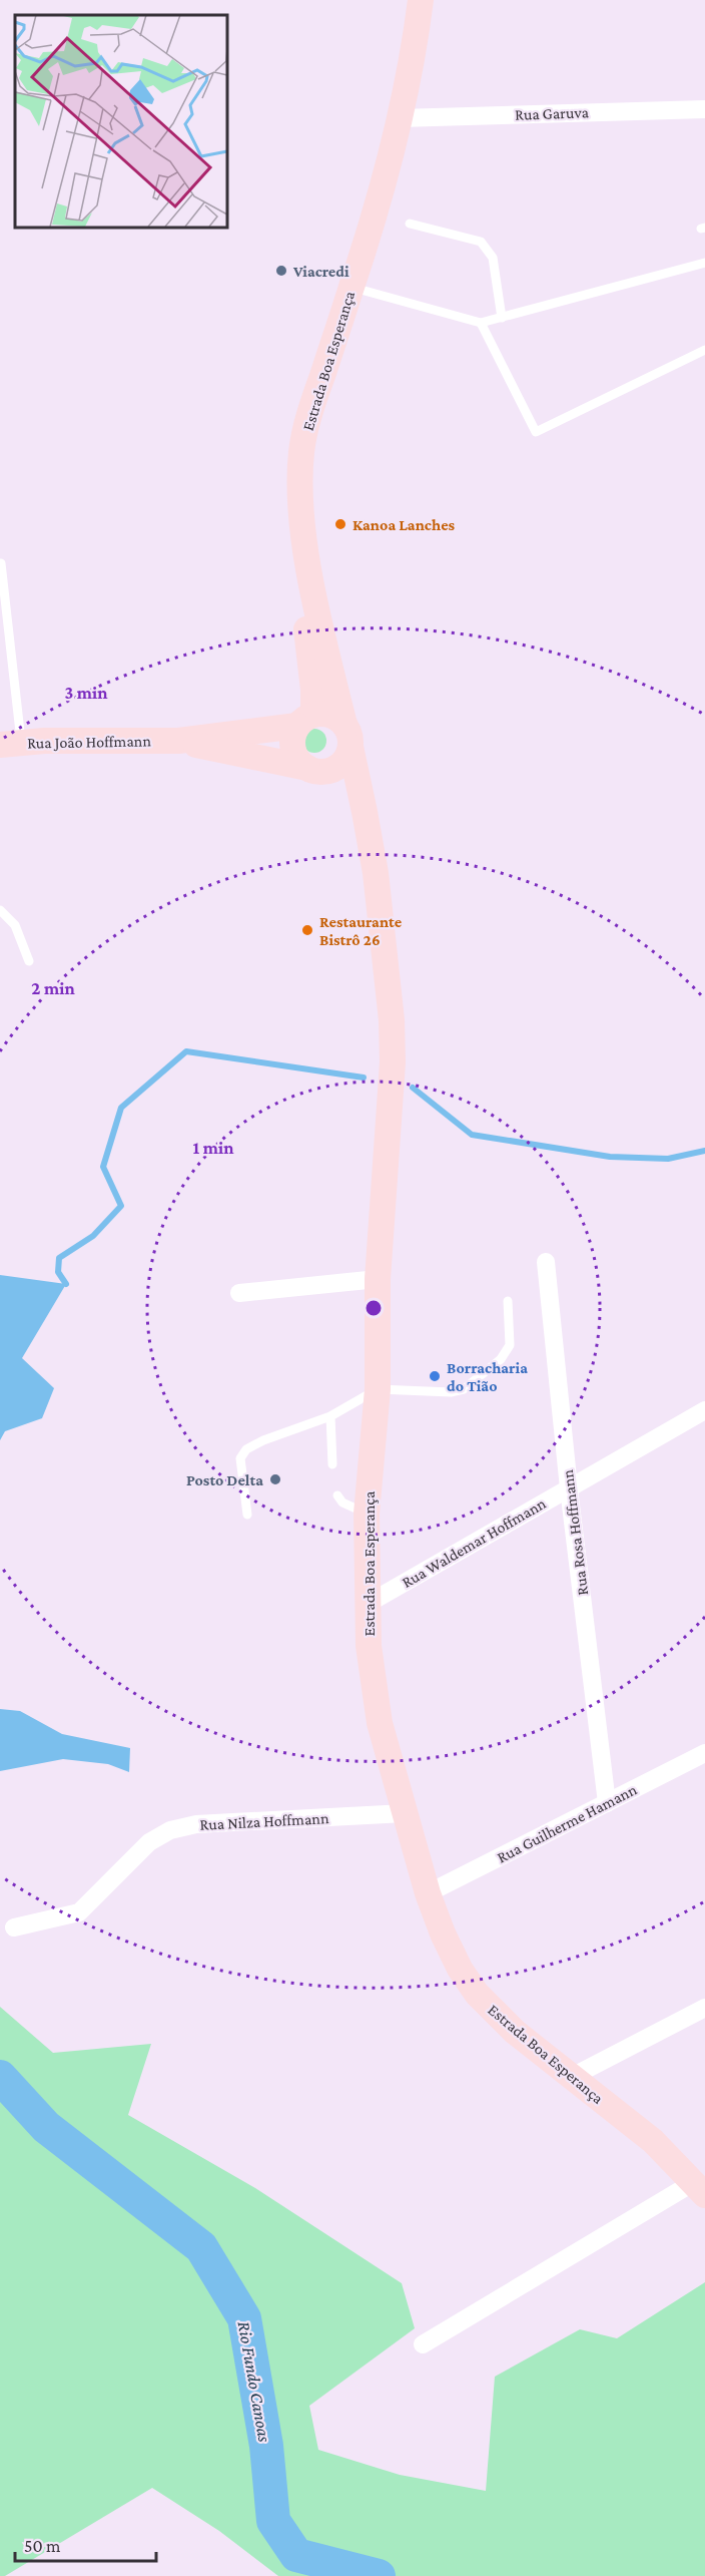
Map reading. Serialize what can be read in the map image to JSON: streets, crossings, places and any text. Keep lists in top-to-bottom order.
{
  "streets": {
    "street": [
      "Rua Garuva",
      "Estrada Boa Esperança",
      "Rua João Hoffmann",
      "Rua Rosa Hoffmann",
      "Rua Waldemar Hoffmann",
      "Rua Nilza Hoffmann",
      "Rua Guilherme Hamann"
    ]
  },
  "crossings": [
    ["Rua Garuva", "Estrada Boa Esperança"],
    ["Estrada Boa Esperança", "Rua João Hoffmann"],
    ["Estrada Boa Esperança", "Rua Waldemar Hoffmann"],
    ["Estrada Boa Esperança", "Rua Nilza Hoffmann"],
    ["Estrada Boa Esperança", "Rua Guilherme Hamann"],
    ["Rua Rosa Hoffmann", "Rua Waldemar Hoffmann"],
    ["Rua Rosa Hoffmann", "Rua Guilherme Hamann"]
  ],
  "water": ["Rio Fundo Canoas"],
  "places": [
    "Viacredi",
    "Kanoa Lanches",
    "Restaurante Bistrô 26",
    "Borracharia do Tião",
    "Posto Delta"
  ],
  "scale_bar": "50 m",
  "rings": ["3 min", "2 min", "1 min"]
}
